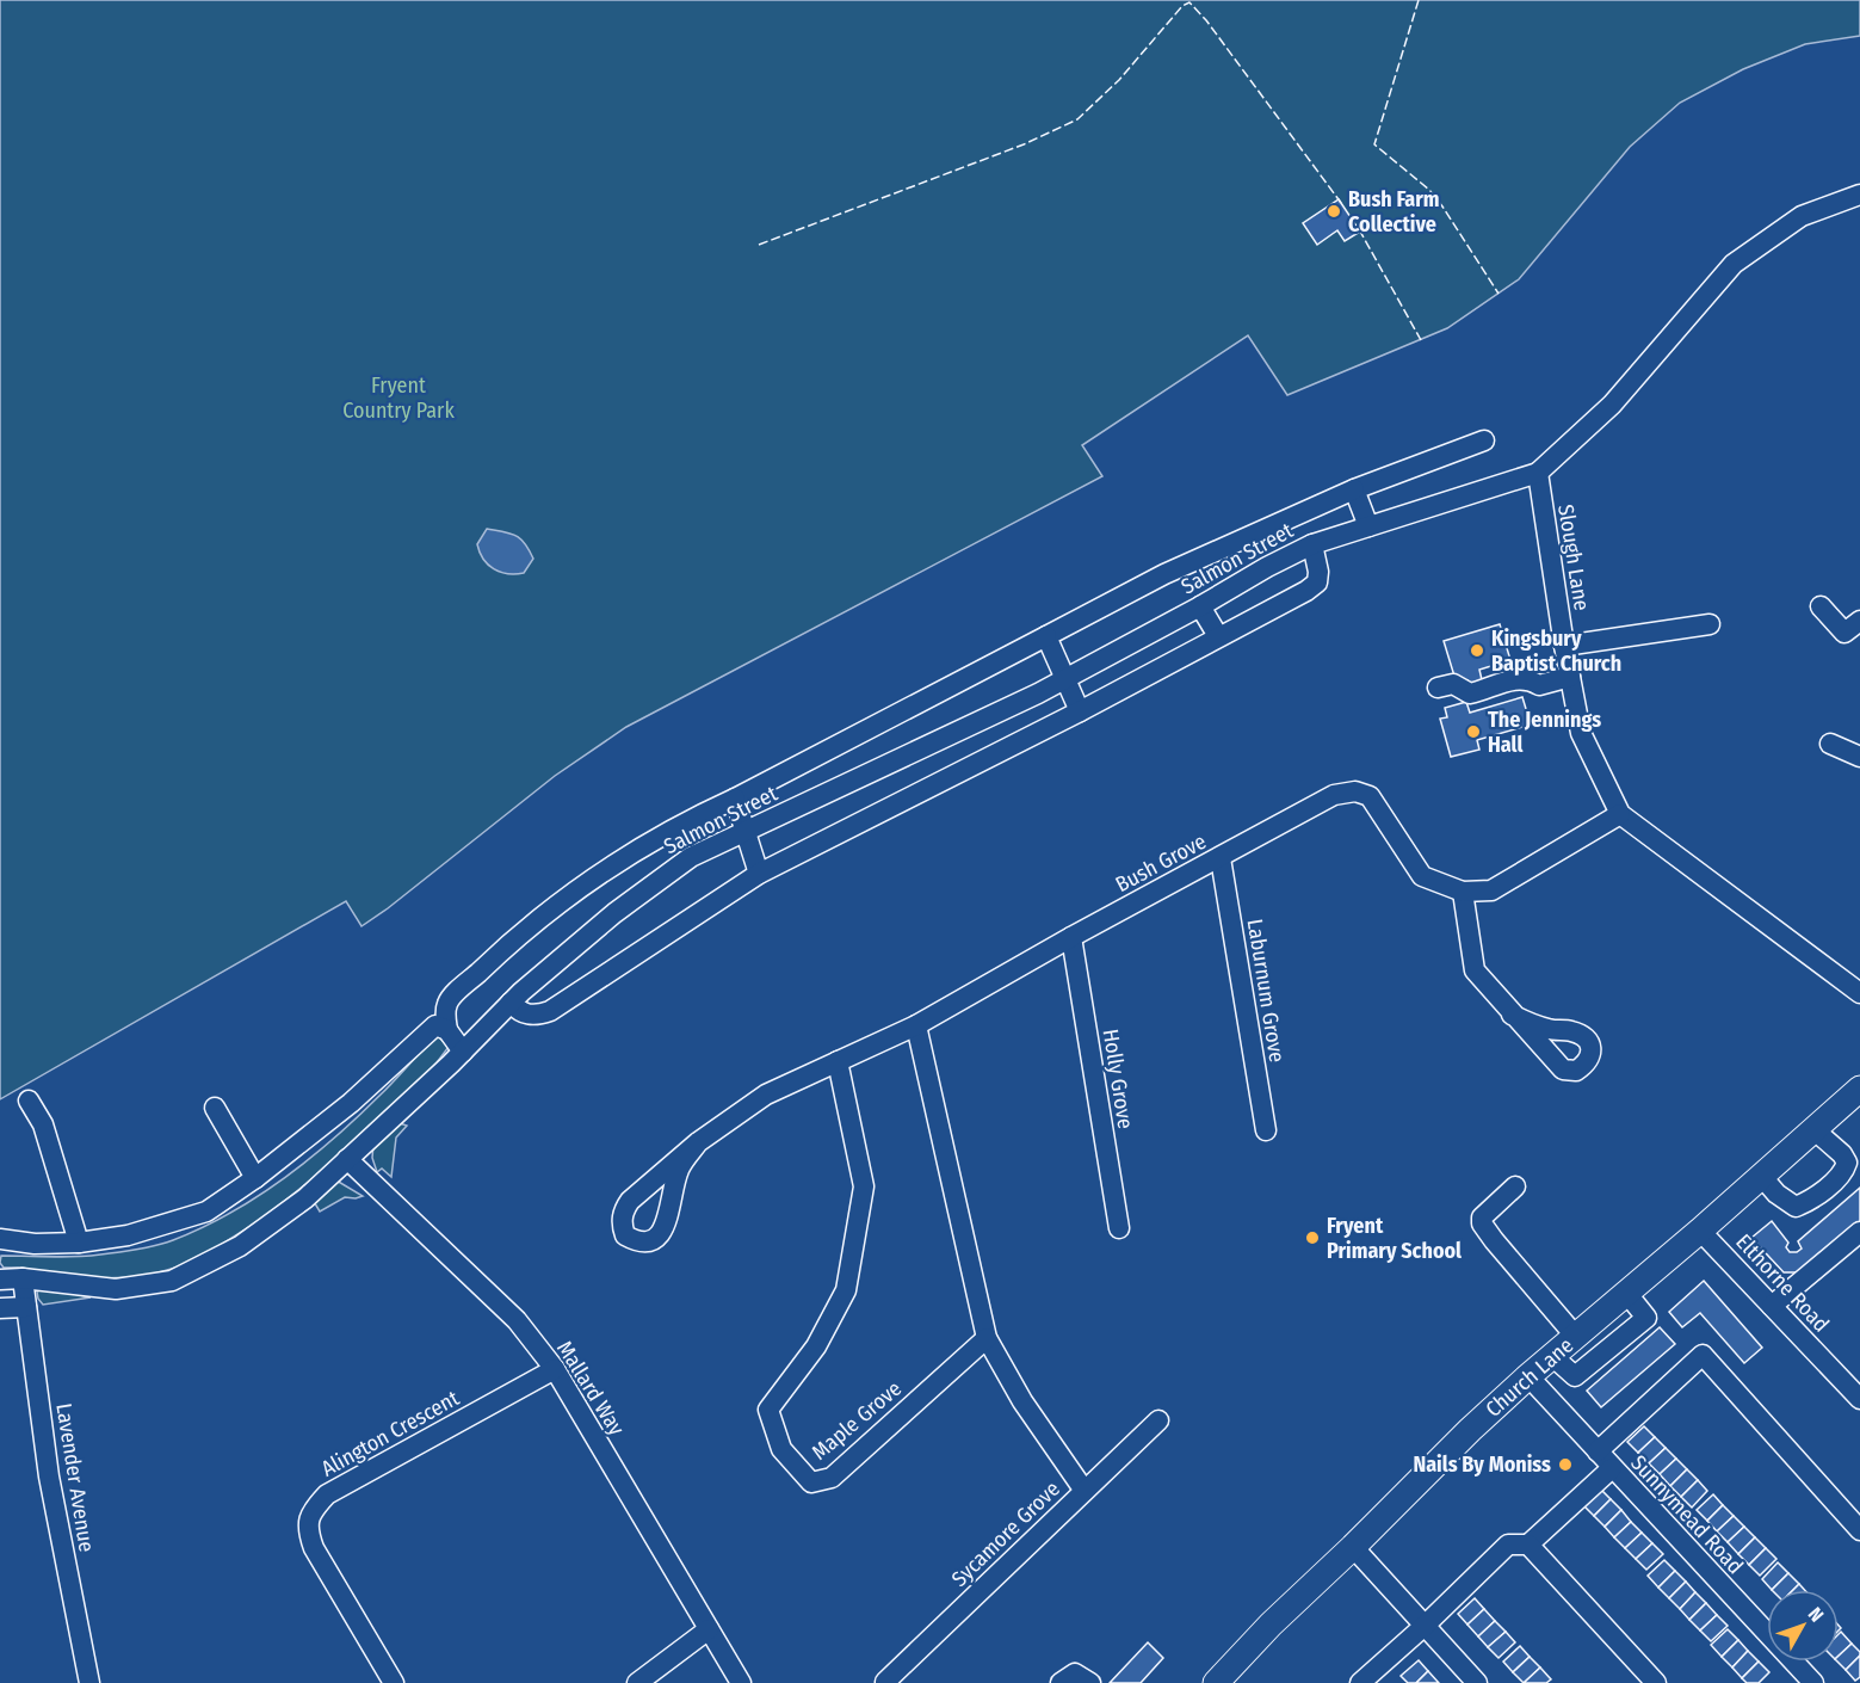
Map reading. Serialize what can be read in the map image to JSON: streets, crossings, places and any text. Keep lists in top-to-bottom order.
{
  "streets": {
    "main road": ["Church Lane"],
    "street": [
      "Slough Lane",
      "Salmon Street",
      "Bush Grove",
      "Laburnum Grove",
      "Holly Grove",
      "Elthorne Road",
      "Mallard Way",
      "Maple Grove",
      "Alington Crescent",
      "Lavender Avenue",
      "Sunnymead Road",
      "Sycamore Grove"
    ]
  },
  "crossings": [
    ["Slough Lane", "Salmon Street"],
    ["Slough Lane", "Bush Grove"],
    ["Salmon Street", "Mallard Way"],
    ["Salmon Street", "Lavender Avenue"],
    ["Bush Grove", "Laburnum Grove"],
    ["Bush Grove", "Holly Grove"],
    ["Bush Grove", "Maple Grove"],
    ["Elthorne Road", "Church Lane"],
    ["Church Lane", "Sunnymead Road"],
    ["Mallard Way", "Alington Crescent"]
  ],
  "parks": ["Fryent Country Park"],
  "places": [
    "Bush Farm Collective",
    "Kingsbury Baptist Church",
    "The Jennings Hall",
    "Fryent Primary School",
    "Nails By Moniss"
  ],
  "north": "top right"
}
